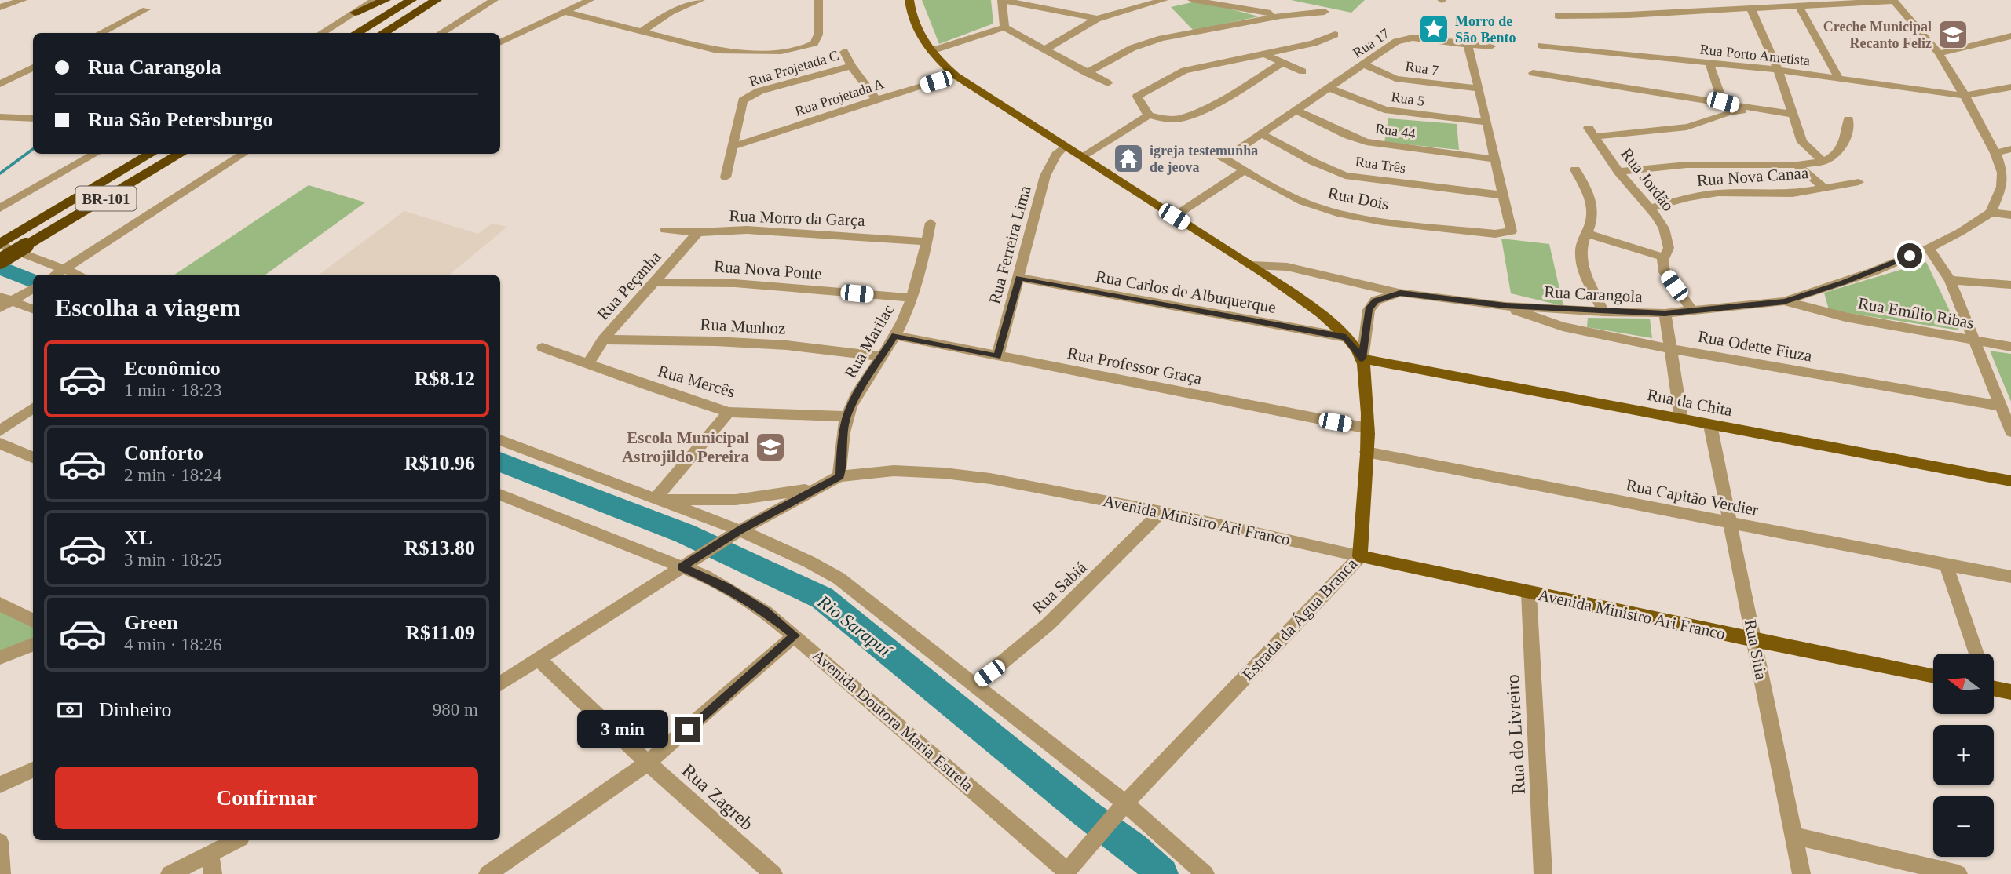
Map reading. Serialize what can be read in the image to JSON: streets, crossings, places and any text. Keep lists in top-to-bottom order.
{
  "streets": {
    "highway": ["BR-101"],
    "main road": ["Rua da Chita", "Avenida Ministro Ari Franco", "Estrada da Água Branca"],
    "street": [
      "Rua 17",
      "Rua Porto Ametista",
      "Rua Projetada C",
      "Rua 7",
      "Rua Projetada A",
      "Rua 5",
      "Rua 44",
      "Rua Três",
      "Rua Nova Canaa",
      "Rua Jordão",
      "Rua Dois",
      "Rua Morro da Garça",
      "Rua Ferreira Lima",
      "Rua Nova Ponte",
      "Rua Peçanha",
      "Rua Carlos de Albuquerque",
      "Rua Carangola",
      "Rua Emílio Ribas",
      "Rua Munhoz",
      "Rua Marilac",
      "Rua Odette Fiuza",
      "Rua Professor Graça",
      "Rua Mercês",
      "Rua Capitão Verdier",
      "Rua Sabiá",
      "Rua Sitia",
      "Avenida Doutora Maria Estrela",
      "Rua do Livreiro",
      "Rua Zagreb"
    ]
  },
  "crossings": [
    ["Rua 17", "Rua 7"],
    ["Rua 17", "Rua 5"],
    ["Rua 17", "Rua 44"],
    ["Rua 17", "Rua Três"],
    ["Rua 17", "Rua Dois"],
    ["Rua Projetada C", "Rua Projetada A"],
    ["Rua Três", "Rua Dois"],
    ["Rua Nova Canaa", "Rua Jordão"],
    ["Rua Jordão", "Rua Carangola"],
    ["Rua Morro da Garça", "Rua Peçanha"],
    ["Rua Morro da Garça", "Rua Marilac"],
    ["Rua Ferreira Lima", "Rua Carlos de Albuquerque"],
    ["Rua Ferreira Lima", "Rua Professor Graça"],
    ["Rua Nova Ponte", "Rua Peçanha"],
    ["Rua Nova Ponte", "Rua Marilac"],
    ["Rua Peçanha", "Rua Munhoz"],
    ["Rua Peçanha", "Rua Mercês"],
    ["Rua Carangola", "Rua Emílio Ribas"],
    ["Rua Carangola", "Rua Odette Fiuza"],
    ["Rua Carangola", "Rua da Chita"],
    ["Rua Carangola", "Estrada da Água Branca"],
    ["Rua Munhoz", "Rua Marilac"],
    ["Rua Marilac", "Rua Professor Graça"],
    ["Rua Marilac", "Rua Mercês"],
    ["Rua Marilac", "Avenida Ministro Ari Franco"],
    ["Rua Professor Graça", "Estrada da Água Branca"],
    ["Rua da Chita", "Estrada da Água Branca"],
    ["Rua da Chita", "Rua Sitia"],
    ["Rua Capitão Verdier", "Estrada da Água Branca"],
    ["Rua Capitão Verdier", "Rua Sitia"],
    ["Avenida Ministro Ari Franco", "Rua Sabiá"],
    ["Avenida Ministro Ari Franco", "Estrada da Água Branca"],
    ["Avenida Ministro Ari Franco", "Rua Sitia"],
    ["Avenida Ministro Ari Franco", "Avenida Doutora Maria Estrela"],
    ["Avenida Ministro Ari Franco", "Rua do Livreiro"],
    ["Avenida Ministro Ari Franco", "Rua Zagreb"],
    ["Estrada da Água Branca", "Avenida Doutora Maria Estrela"]
  ],
  "water": ["Rio Sarapuí"],
  "places": {
    "place": ["Morro de São Bento"],
    "school or university": ["Creche Municipal Recanto Feliz", "Escola Municipal Astrojildo Pereira"],
    "temple": ["igreja testemunha de jeova"]
  },
  "north": "left",
  "page": {
    "banner": ["Rua Carangola", "Rua São Petersburgo"],
    "heading": "Escolha a viagem",
    "list": [
      {
        "name": "Econômico",
        "note": "1 min · 18:23",
        "value": "R$8.12"
      },
      {
        "name": "Conforto",
        "note": "2 min · 18:24",
        "value": "R$10.96"
      },
      {
        "name": "XL",
        "note": "3 min · 18:25",
        "value": "R$13.80"
      },
      {
        "name": "Green",
        "note": "4 min · 18:26",
        "value": "R$11.09"
      }
    ],
    "map_buttons": ["+", "−"],
    "pay": ["Dinheiro", "980 m"],
    "bubble": "3 min",
    "buttons": "Confirmar"
  }
}
